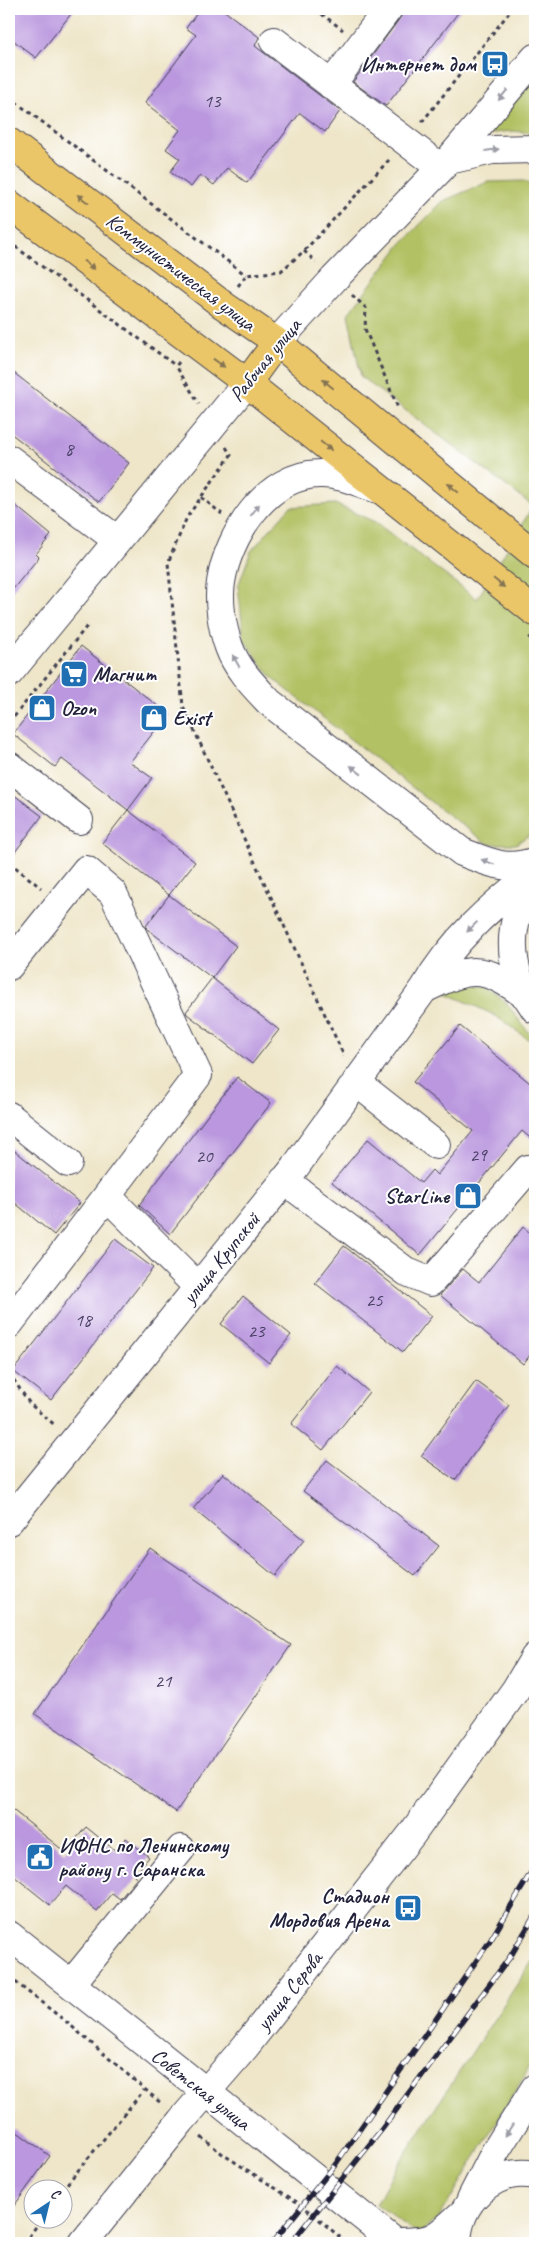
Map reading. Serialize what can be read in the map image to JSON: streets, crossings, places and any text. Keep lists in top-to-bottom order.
{
  "streets": {
    "main road": ["Коммунистическая улица", "Рабочая улица"],
    "street": ["улица Крупской", "улица Серова", "Советская улица"]
  },
  "crossings": [
    ["Коммунистическая улица", "Рабочая улица"],
    ["улица Серова", "Советская улица"]
  ],
  "places": {
    "bus stop": ["Интернет дом", "Стадион Мордовия Арена"],
    "supermarket": ["Магнит"],
    "shop": ["Ozon", "Exist", "StarLine"],
    "public building": ["ИФНС по Ленинскому району г. Саранска"]
  },
  "house_numbers": [
    "13",
    "8",
    "29",
    "20",
    "25",
    "18",
    "23",
    "21"
  ],
  "north": "top right"
}
